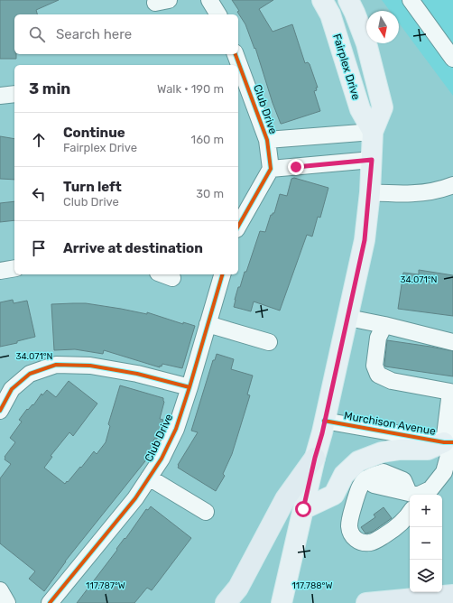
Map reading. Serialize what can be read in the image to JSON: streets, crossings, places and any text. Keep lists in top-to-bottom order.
{
  "streets": {
    "main road": ["Fairplex Drive"],
    "street": ["Club Drive", "Murchison Avenue"]
  },
  "crossings": [
    ["Fairplex Drive", "Club Drive"]
  ],
  "north": "bottom",
  "page": {
    "search": "Search here",
    "heading": ["3 min", "Walk · 190 m"],
    "list": [
      ["Continue", "Fairplex Drive", "160 m"],
      ["Turn left", "Club Drive", "30 m"],
      "Arrive at destination"
    ],
    "map_buttons": ["+", "−"]
  },
  "coordinates": ["34.071°N", "117.787°W", "117.788°W"]
}
